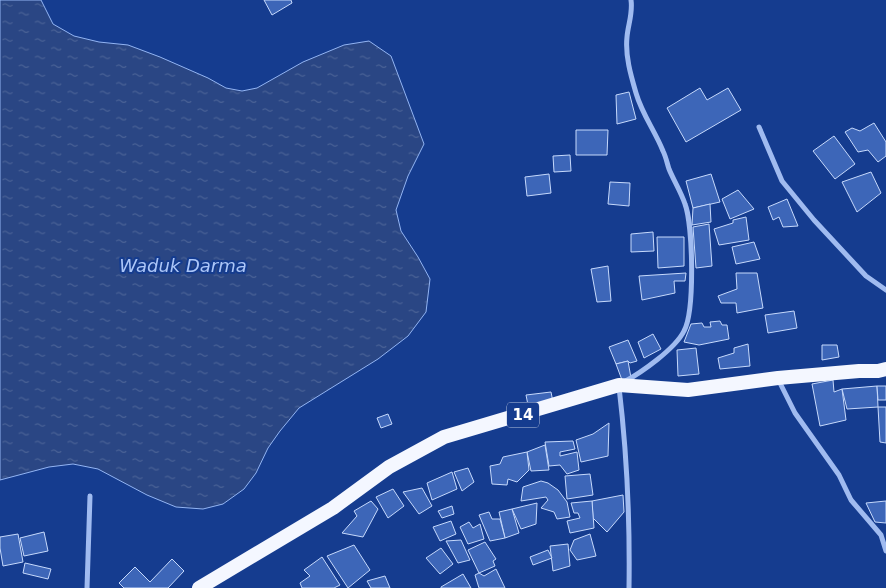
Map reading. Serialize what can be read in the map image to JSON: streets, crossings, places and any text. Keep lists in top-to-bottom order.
{
  "streets": {
    "highway": ["14"]
  },
  "water": ["Waduk Darma"]
}
